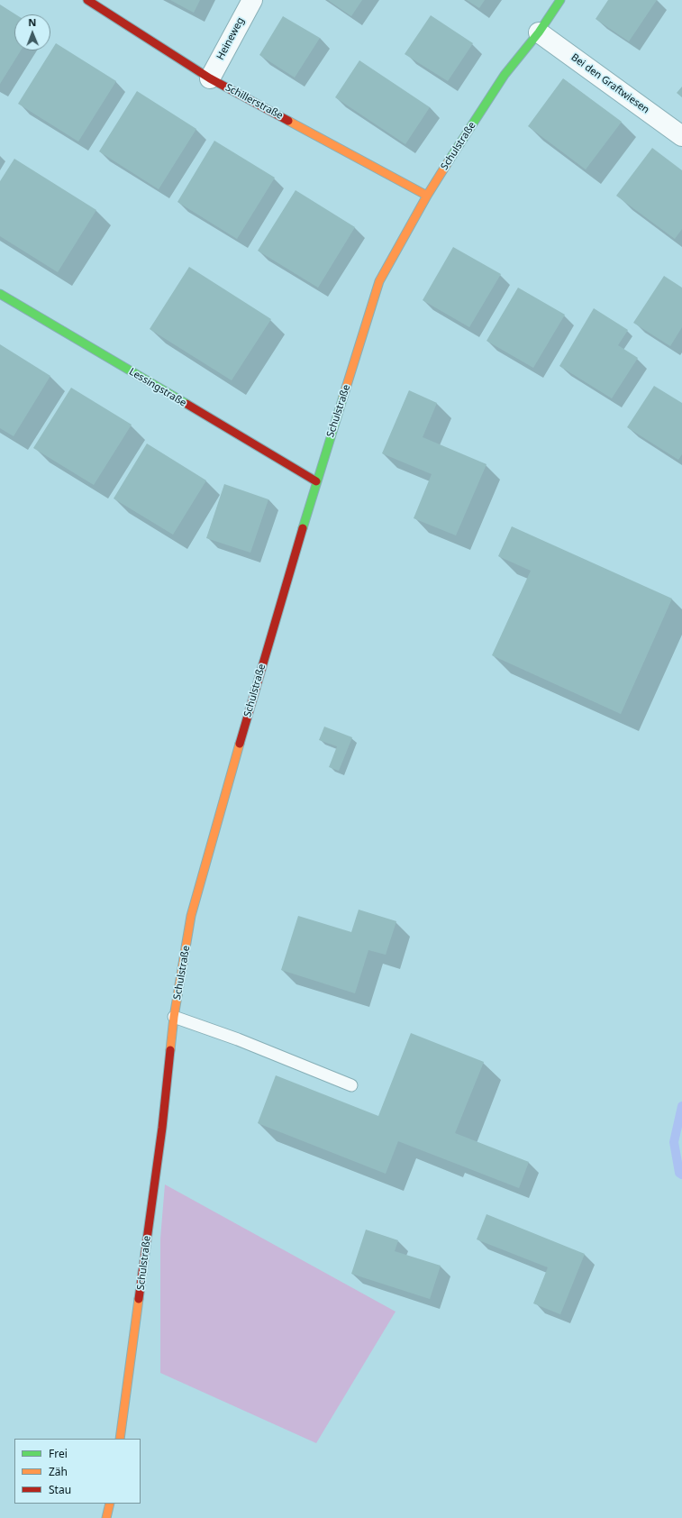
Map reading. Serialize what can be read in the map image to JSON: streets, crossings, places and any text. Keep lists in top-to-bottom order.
{
  "streets": {
    "street": [
      "Heineweg",
      "Bei den Graftwiesen",
      "Schillerstraße",
      "Schulstraße",
      "Lessingstraße"
    ]
  },
  "crossings": [
    ["Heineweg", "Schillerstraße"],
    ["Bei den Graftwiesen", "Schulstraße"],
    ["Schillerstraße", "Schulstraße"],
    ["Schulstraße", "Lessingstraße"]
  ],
  "legend": ["Frei", "Zäh", "Stau"],
  "north": "top"
}
